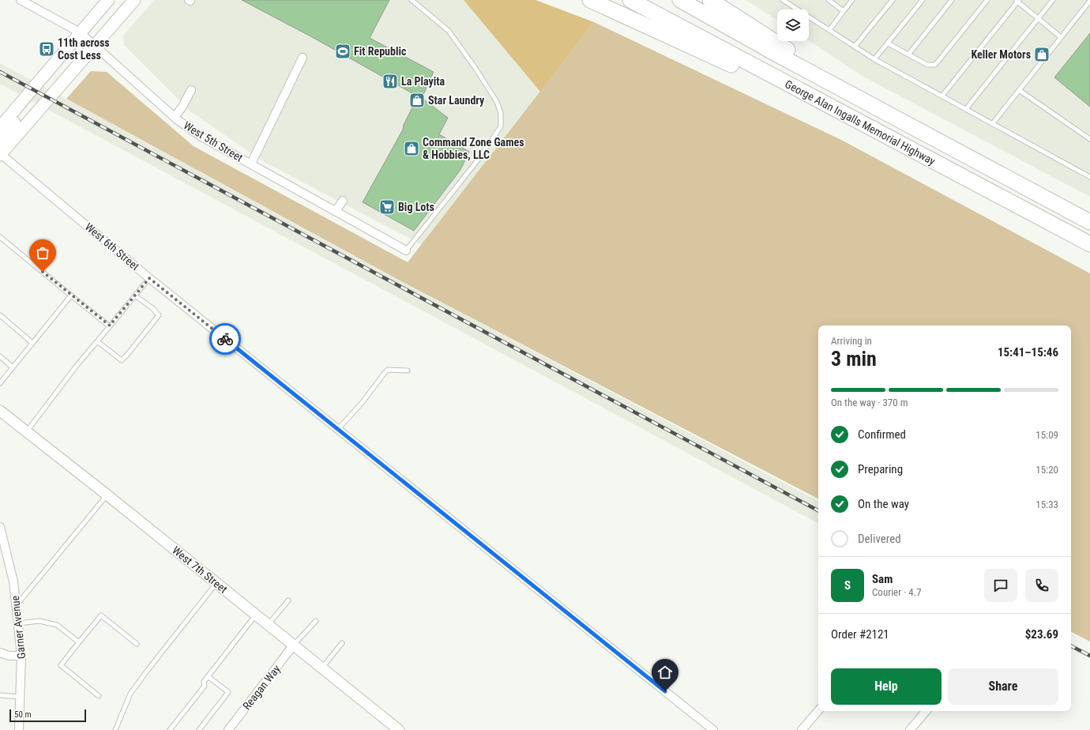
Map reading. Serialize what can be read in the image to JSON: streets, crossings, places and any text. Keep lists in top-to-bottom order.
{
  "streets": {
    "highway": ["George Alan Ingalls Memorial Highway"],
    "street": [
      "West 5th Street",
      "West 6th Street",
      "West 7th Street",
      "Garner Avenue",
      "Reagan Way"
    ]
  },
  "crossings": [
    ["West 7th Street", "Reagan Way"]
  ],
  "places": {
    "bus stop": ["11th across Cost Less"],
    "sports": ["Fit Republic"],
    "shop": ["Keller Motors", "Star Laundry", "Command Zone Games & Hobbies, LLC"],
    "restaurant": ["La Playita"],
    "supermarket": ["Big Lots"]
  },
  "scale_bar": "50 m",
  "page": {
    "heading": ["3 min", "Arriving in", "15:41–15:46"],
    "panel": [
      "Sam",
      "Courier · 4.7",
      "Order #2121",
      "$23.69"
    ],
    "bar": "On the way · 370 m",
    "list": [
      ["Confirmed", "15:09"],
      ["Preparing", "15:20"],
      ["On the way", "15:33"],
      "Delivered"
    ],
    "round": "S",
    "buttons": ["Help", "Share"],
    "scale": "50 m"
  }
}
